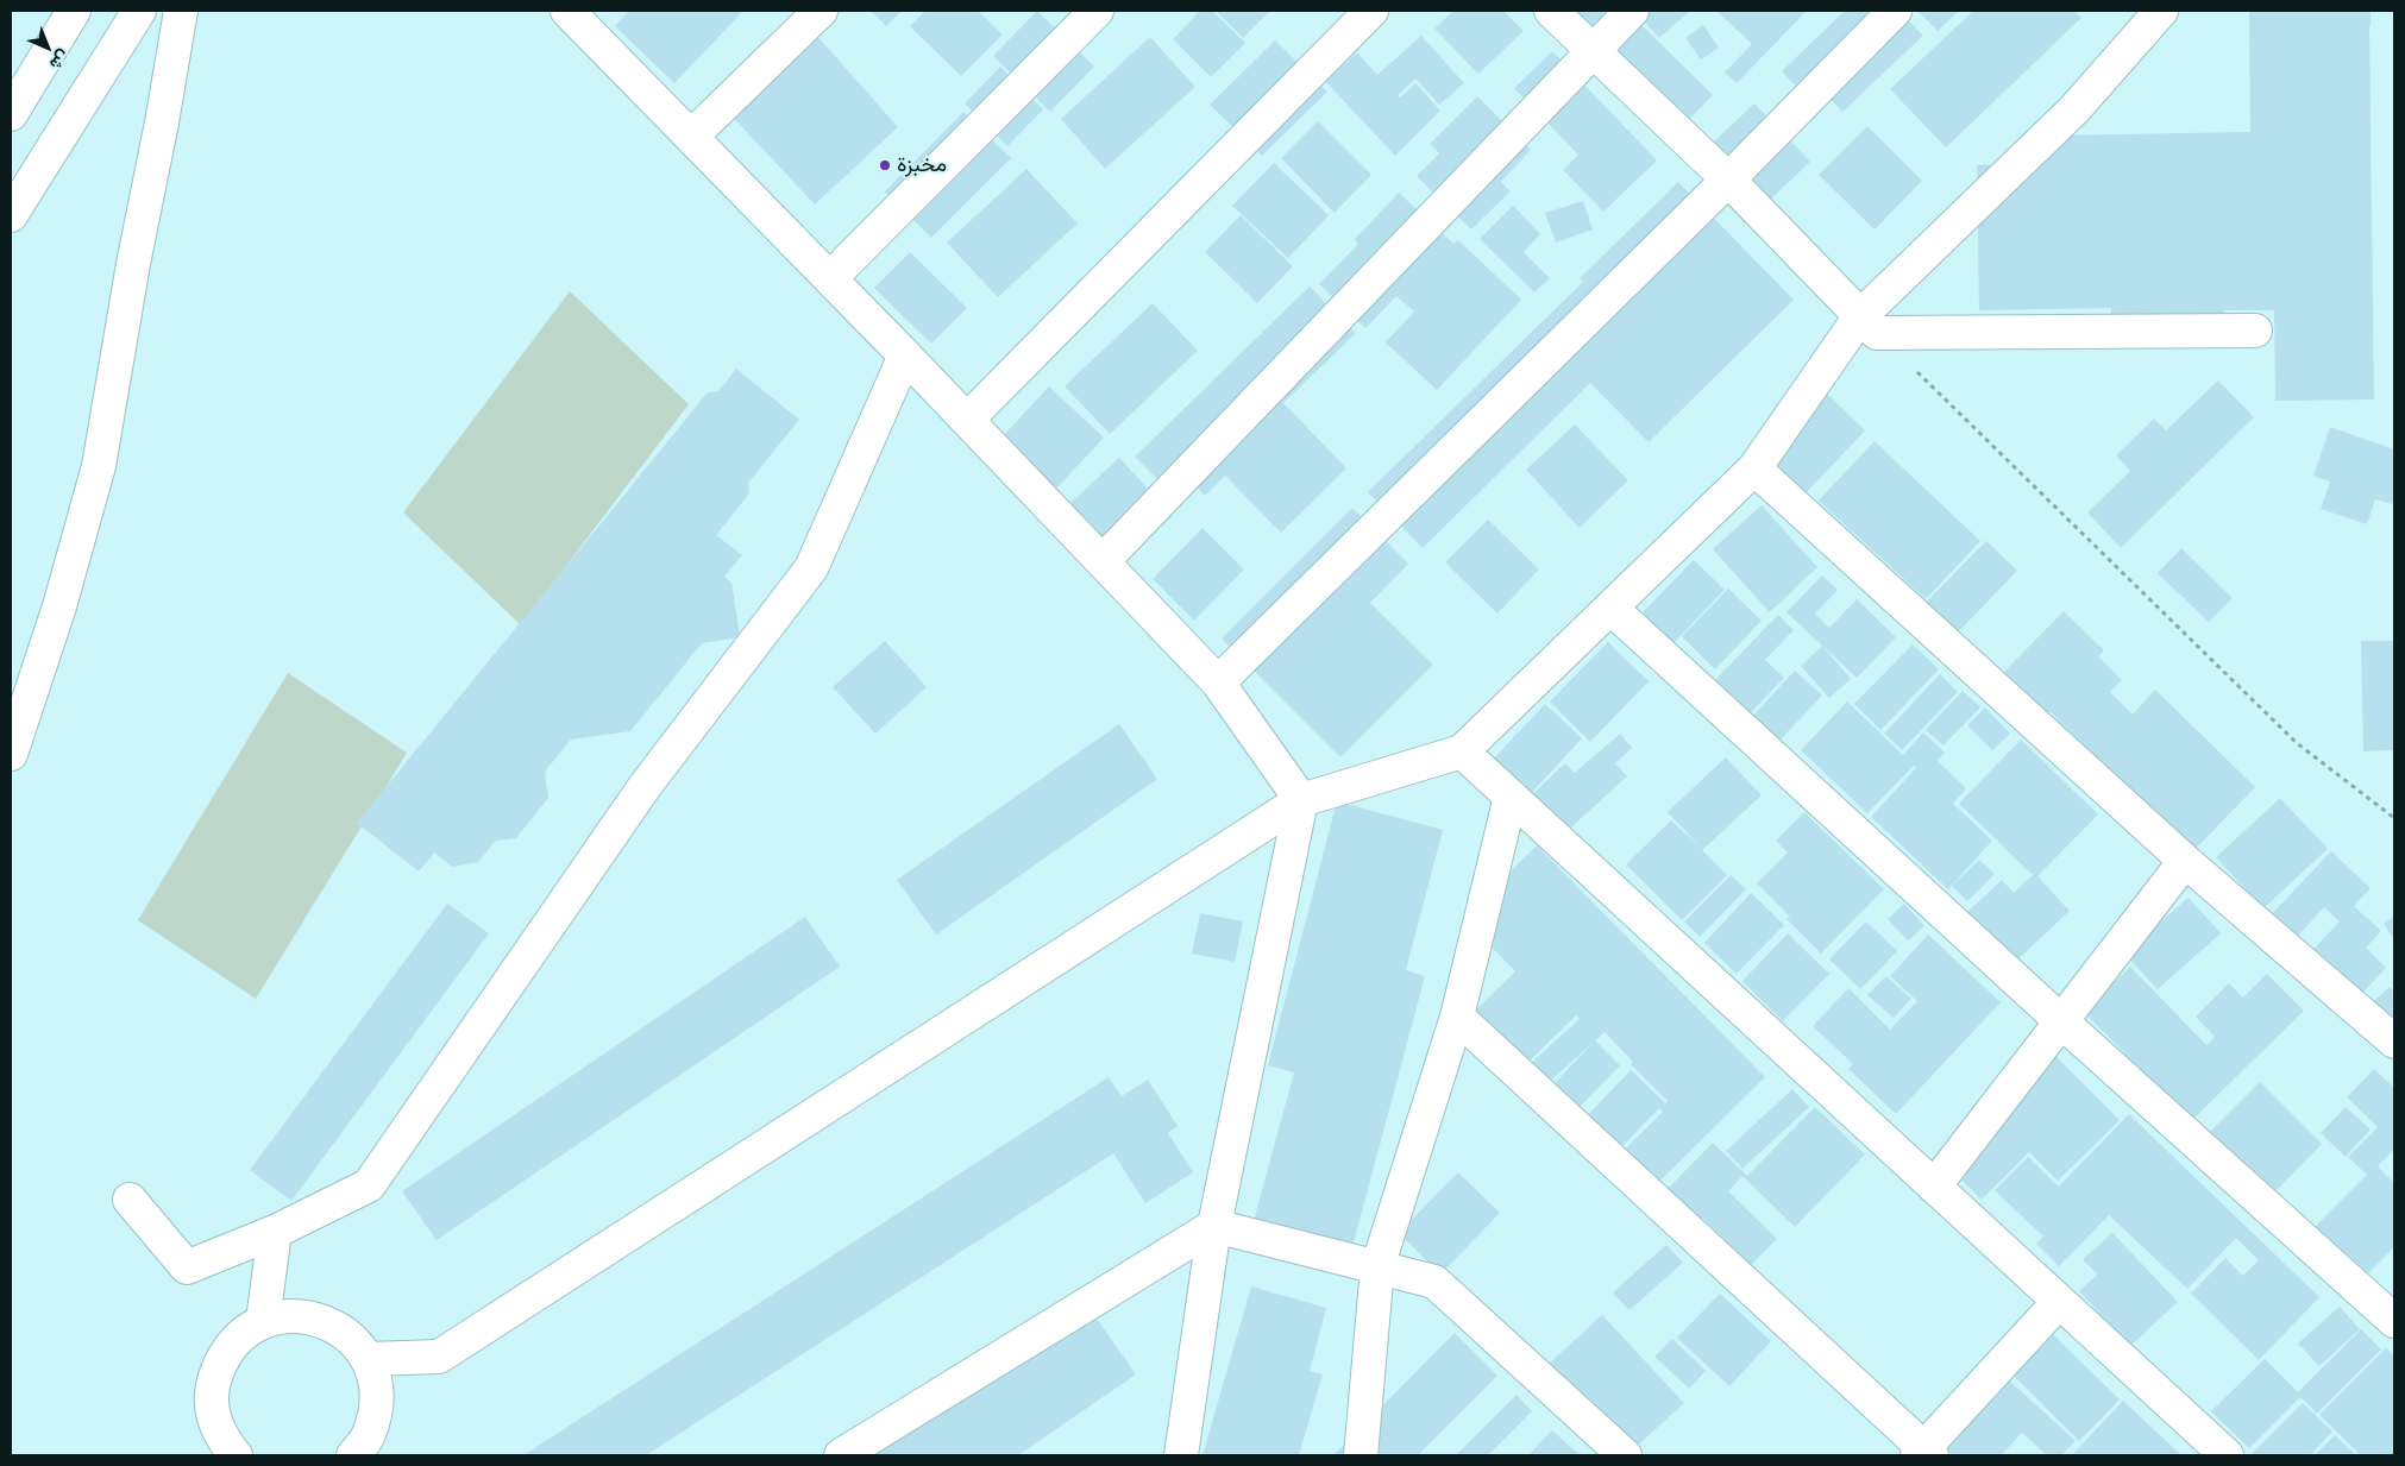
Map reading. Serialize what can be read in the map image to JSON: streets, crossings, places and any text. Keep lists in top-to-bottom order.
{
  "places": ["مخبزة"],
  "north": "bottom right"
}
